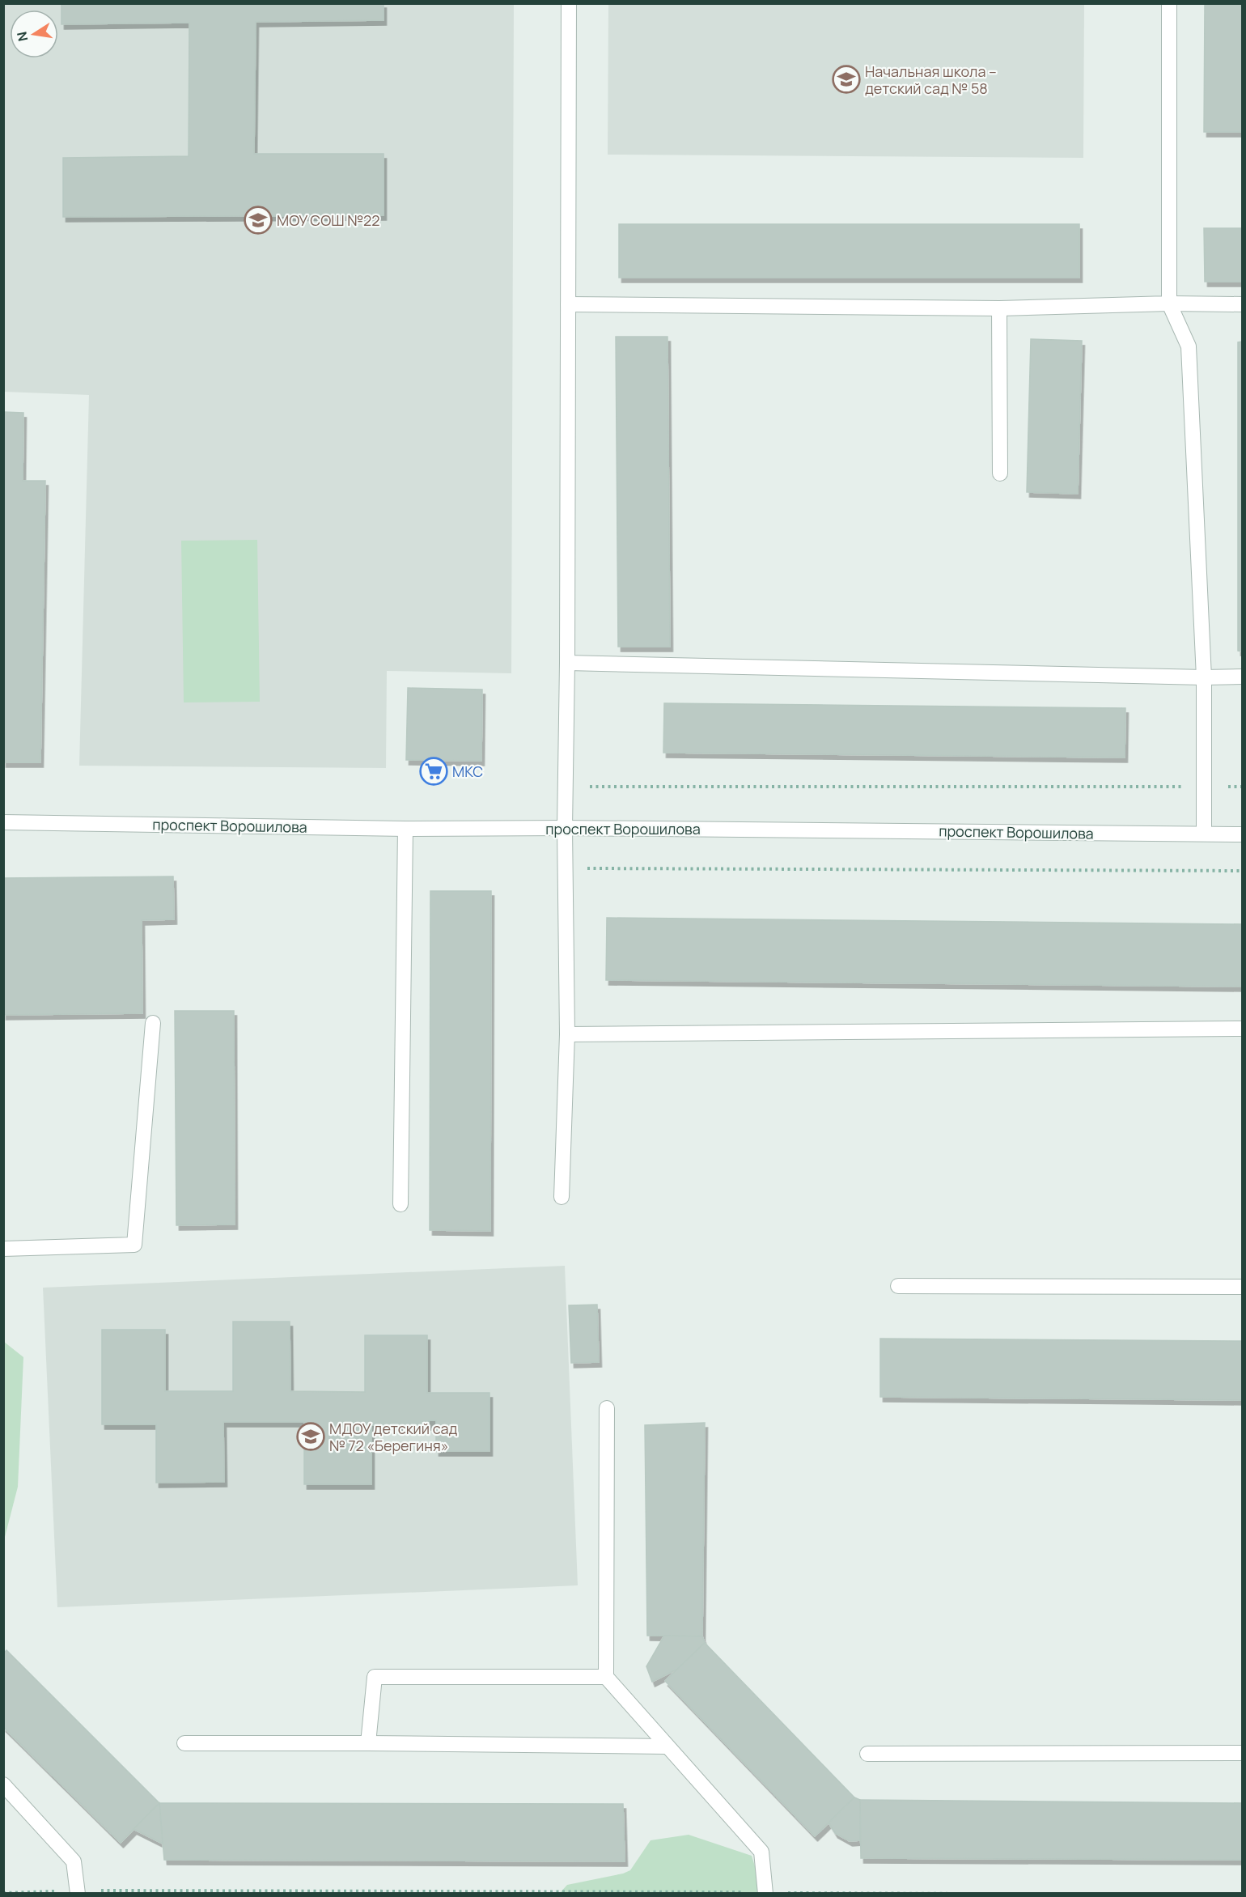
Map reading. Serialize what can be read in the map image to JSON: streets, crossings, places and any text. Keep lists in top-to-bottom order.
{
  "streets": {
    "street": ["проспект Ворошилова"]
  },
  "places": {
    "school or university": ["Начальная школа – детский сад № 58", "МОУ СОШ №22", "МДОУ детский сад № 72 «Берегиня»"],
    "supermarket": ["МКС"]
  },
  "north": "left"
}
